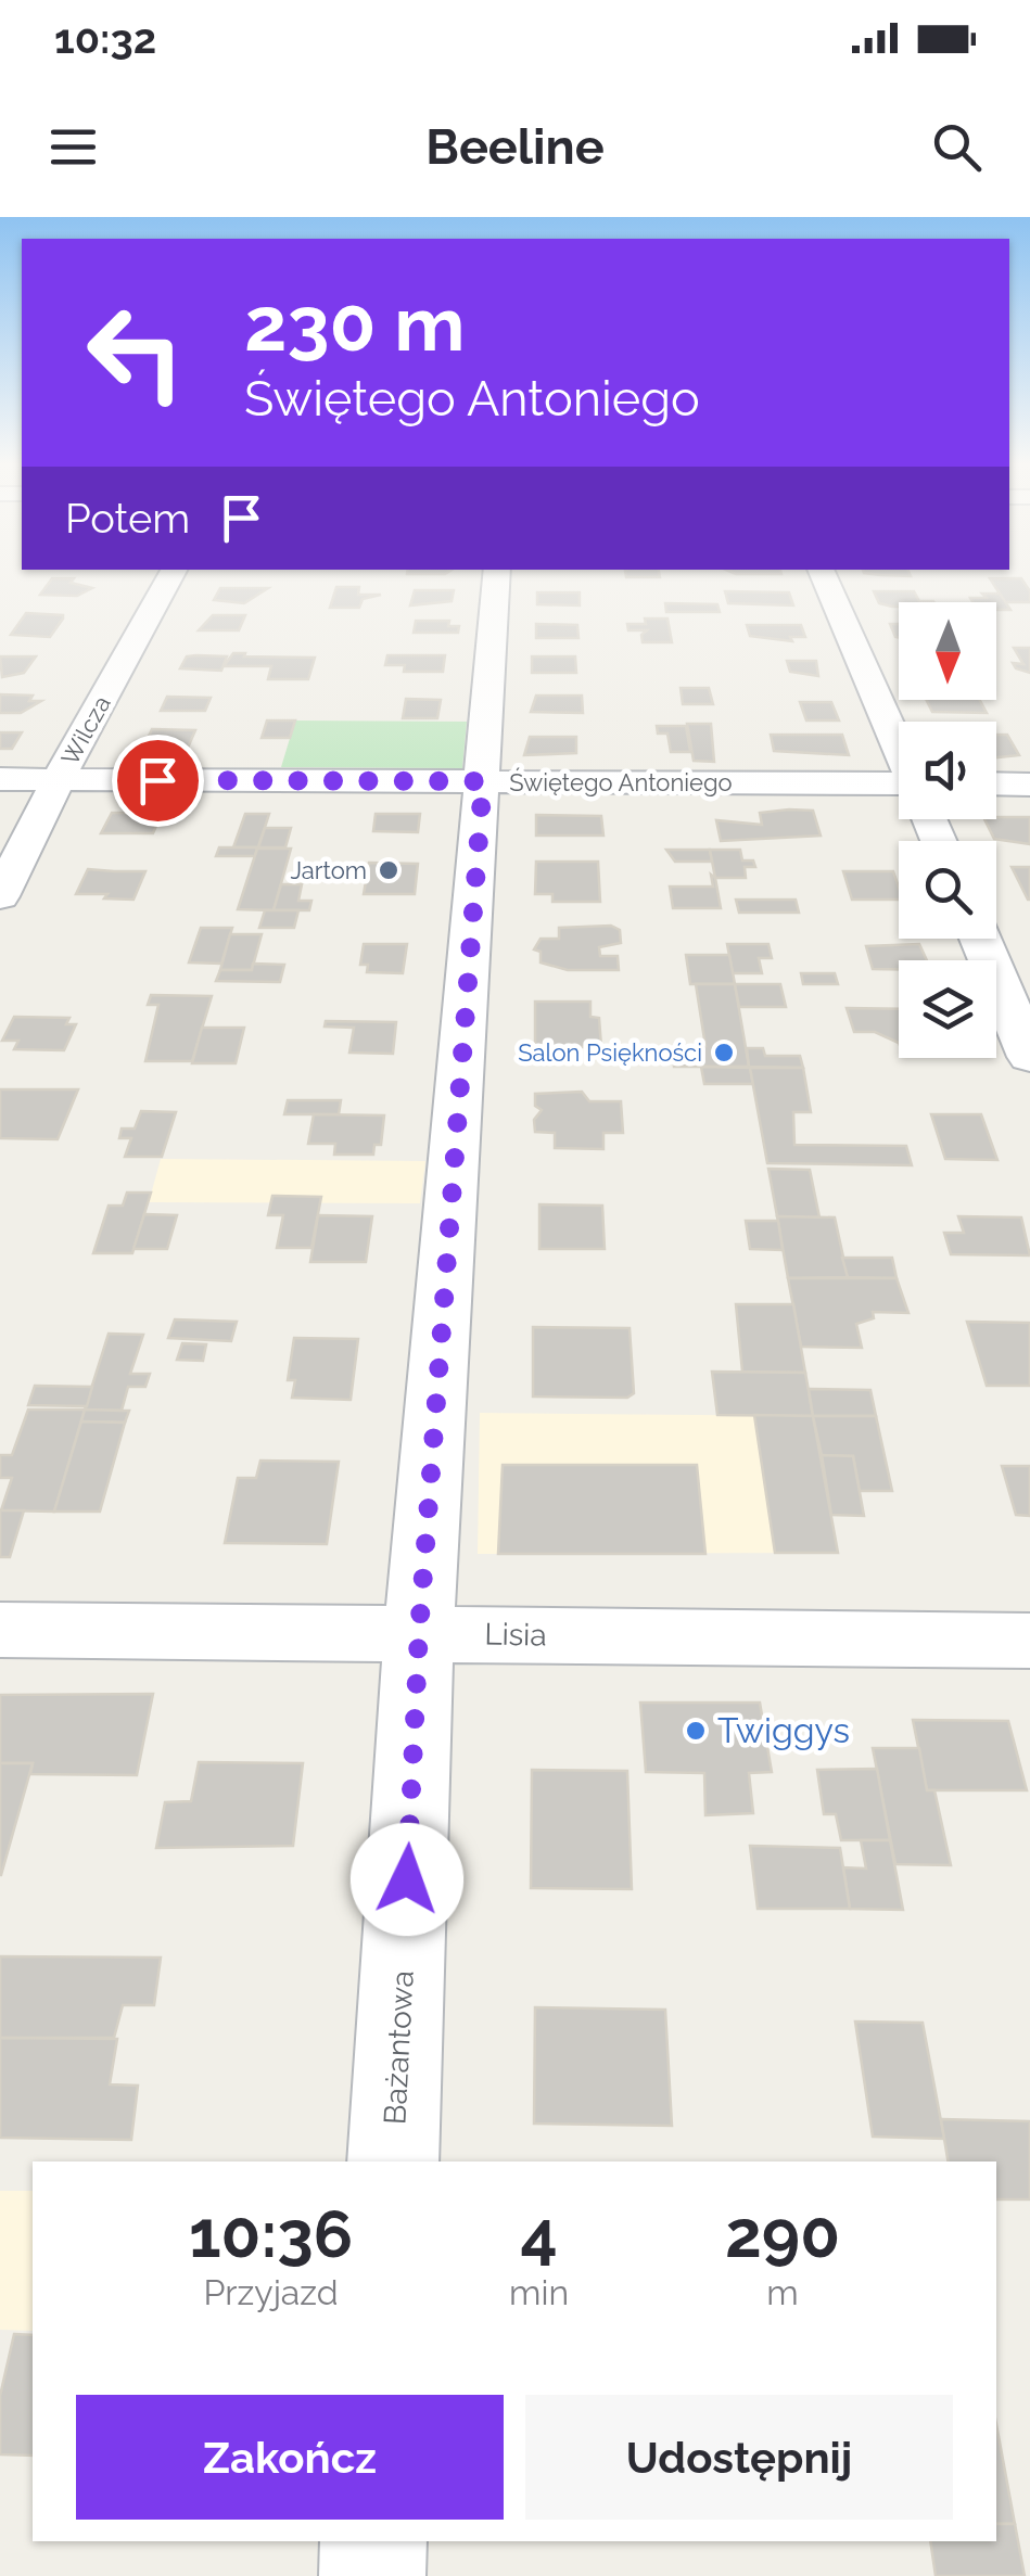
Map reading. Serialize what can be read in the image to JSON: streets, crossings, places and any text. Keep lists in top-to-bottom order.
{
  "streets": {
    "street": [
      "Wilcza",
      "Świętego Antoniego",
      "Lisia",
      "Bażantowa"
    ]
  },
  "crossings": [
    ["Wilcza", "Świętego Antoniego"],
    ["Świętego Antoniego", "Bażantowa"],
    ["Lisia", "Bażantowa"]
  ],
  "places": ["Jartom", "Salon Psiękności", "Twiggys"],
  "north": "bottom",
  "page": {
    "status": "10:32",
    "header": "Beeline",
    "turn": ["230 m", "Świętego Antoniego"],
    "then": "Potem",
    "eta": [
      "10:36",
      "Przyjazd",
      "4",
      "min",
      "290",
      "m"
    ],
    "buttons": ["Zakończ", "Udostępnij"]
  }
}
